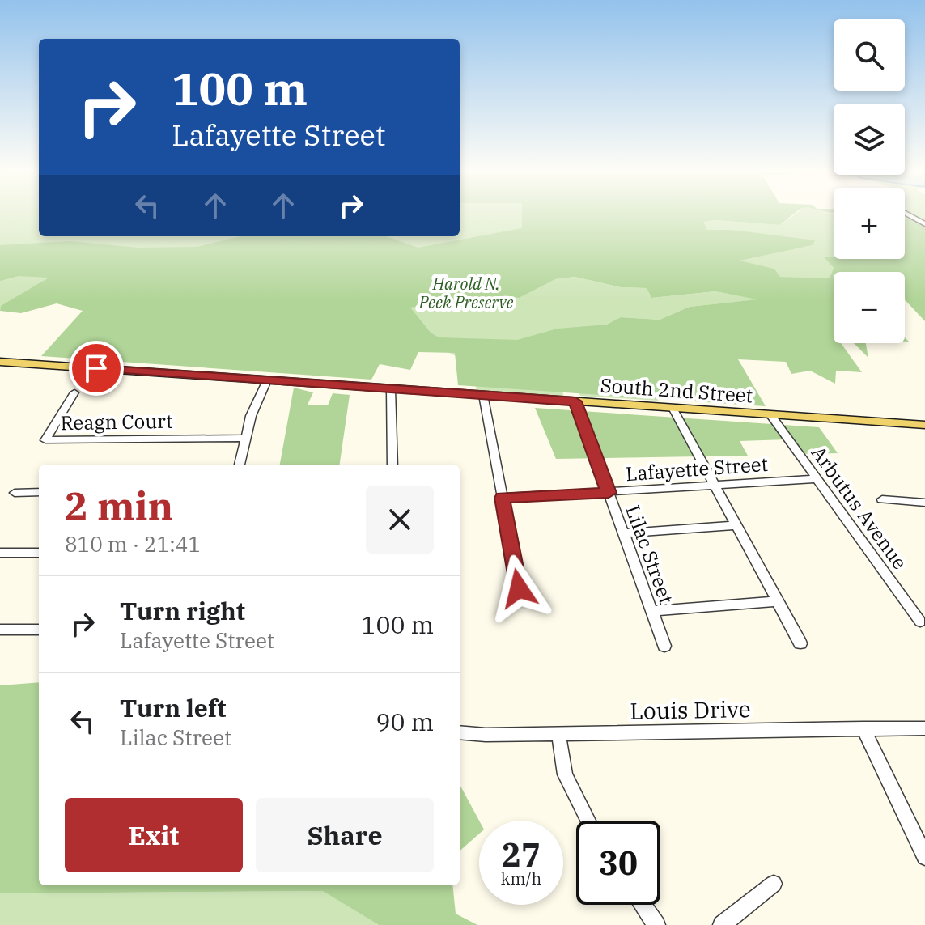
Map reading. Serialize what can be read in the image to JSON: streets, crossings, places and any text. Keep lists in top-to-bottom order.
{
  "streets": {
    "main road": ["South 2nd Street"],
    "street": [
      "Reagn Court",
      "Lafayette Street",
      "Arbutus Avenue",
      "Lilac Street",
      "Louis Drive"
    ]
  },
  "crossings": [
    ["South 2nd Street", "Arbutus Avenue"],
    ["South 2nd Street", "Lilac Street"],
    ["Lafayette Street", "Arbutus Avenue"],
    ["Lafayette Street", "Lilac Street"]
  ],
  "parks": ["Harold N. Peek Preserve"],
  "page": {
    "map_buttons": ["+", "−"],
    "turn": ["100 m", "Lafayette Street"],
    "heading": ["2 min", "810 m · 21:41"],
    "list": [
      {
        "name": "Turn right",
        "note": "Lafayette Street",
        "value": "100 m"
      },
      {
        "name": "Turn left",
        "note": "Lilac Street",
        "value": "90 m"
      }
    ],
    "buttons": ["Exit", "Share"],
    "speed": "27 km/h",
    "limit": "30"
  }
}
